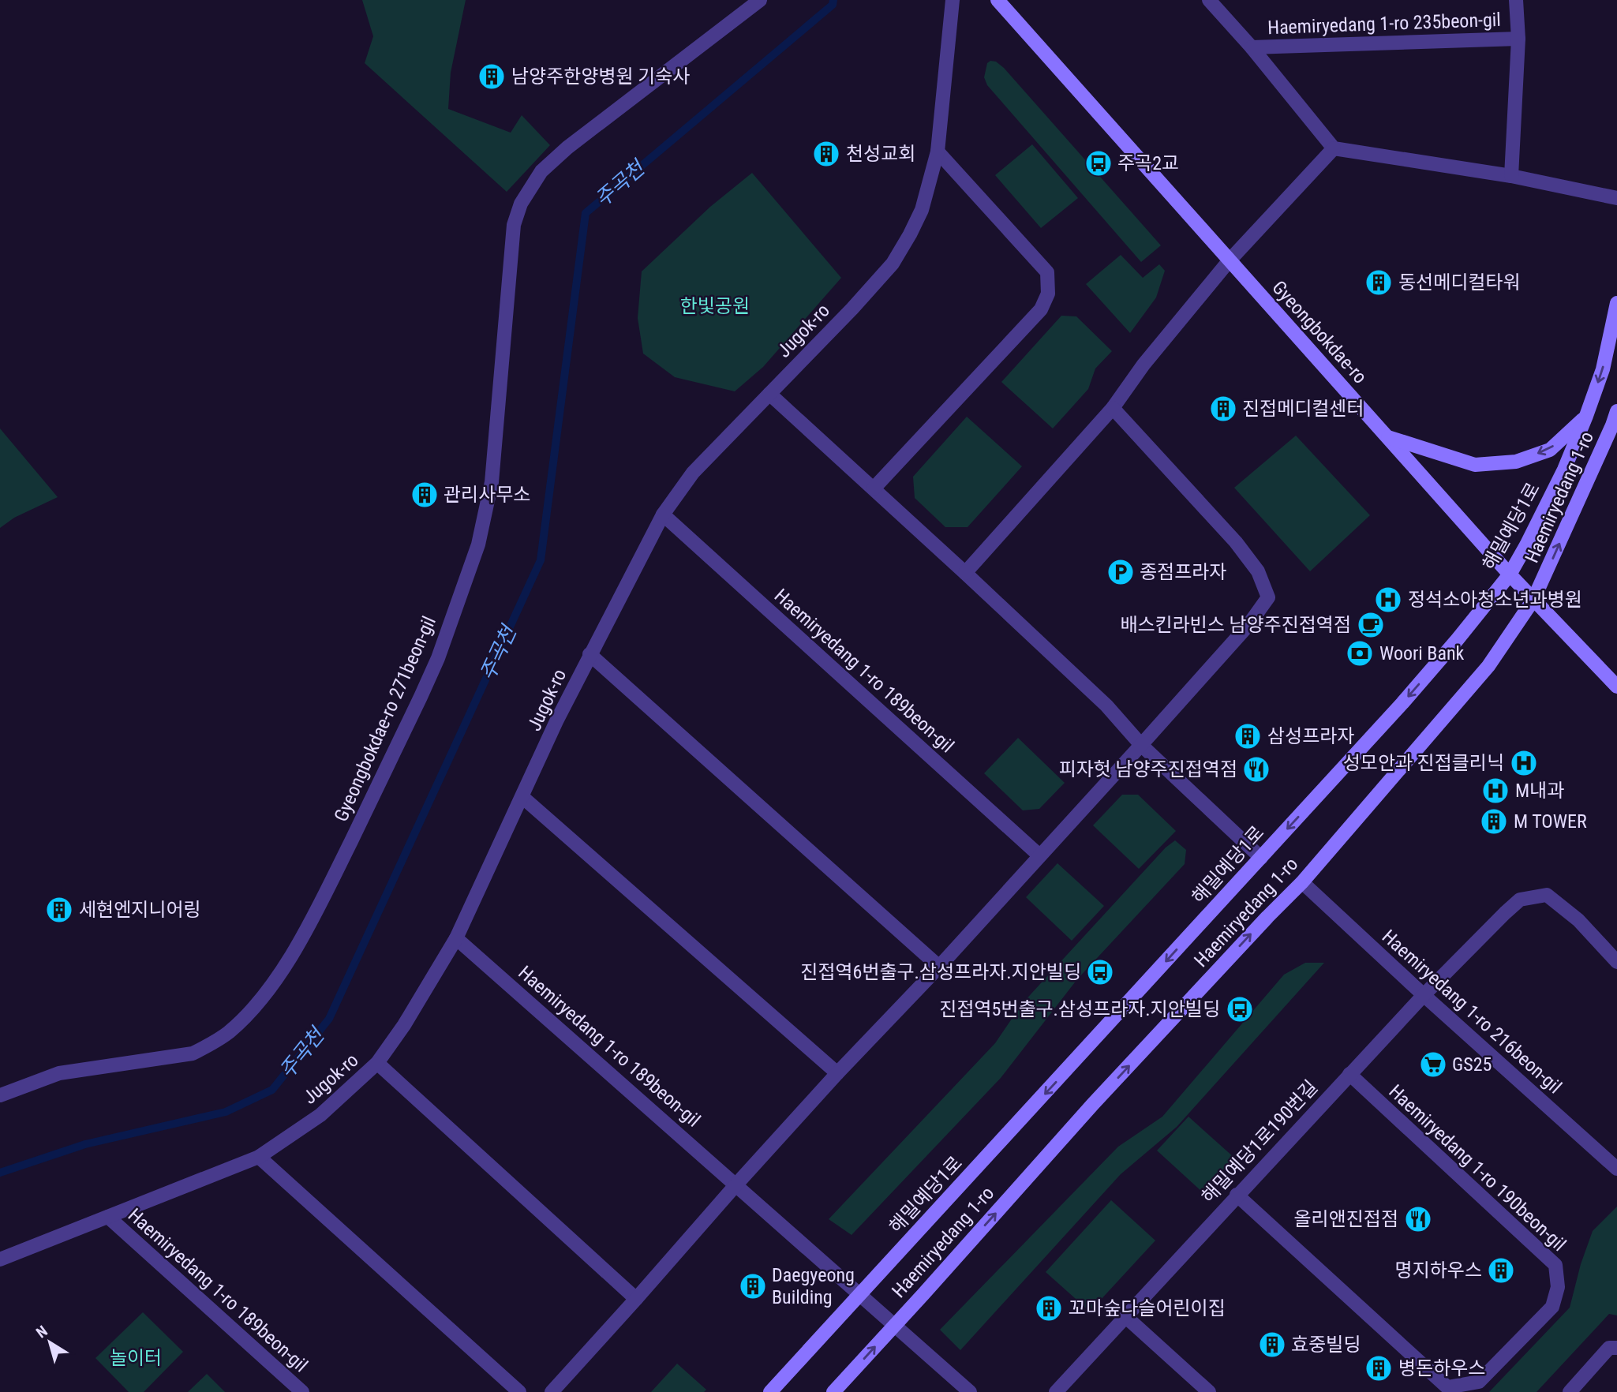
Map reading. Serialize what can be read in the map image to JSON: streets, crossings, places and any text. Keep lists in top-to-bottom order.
{
  "streets": {
    "street": [
      "Haemiryedang 1-ro 235beon-gil",
      "Jugok-ro",
      "Gyeongbokdae-ro",
      "Haemiryedang 1-ro",
      "해밀예당1로",
      "Haemiryedang 1-ro 189beon-gil",
      "Gyeongbokdae-ro 271beon-gil",
      "Haemiryedang 1-ro 216beon-gil",
      "해밀예당1로190번길",
      "Haemiryedang 1-ro 190beon-gil"
    ]
  },
  "crossings": [
    ["Jugok-ro", "Haemiryedang 1-ro 189beon-gil"],
    ["Gyeongbokdae-ro", "Haemiryedang 1-ro"],
    ["Gyeongbokdae-ro", "해밀예당1로"],
    ["Haemiryedang 1-ro", "Haemiryedang 1-ro 189beon-gil"],
    ["Haemiryedang 1-ro", "Haemiryedang 1-ro 216beon-gil"],
    ["해밀예당1로", "Haemiryedang 1-ro 189beon-gil"],
    ["Haemiryedang 1-ro 216beon-gil", "해밀예당1로190번길"],
    ["해밀예당1로190번길", "Haemiryedang 1-ro 190beon-gil"]
  ],
  "one_way": ["Haemiryedang 1-ro", "해밀예당1로"],
  "water": ["주곡천"],
  "parks": ["한빛공원", "놀이터"],
  "places": {
    "building": [
      "남양주한양병원 기숙사",
      "천성교회",
      "동선메디컬타워",
      "진접메디컬센터",
      "관리사무소",
      "삼성프라자",
      "M TOWER",
      "세현엔지니어링",
      "명지하우스",
      "Daegyeong Building",
      "꼬마숲다슬어린이집",
      "효중빌딩",
      "병돈하우스"
    ],
    "bus stop": ["주곡2교", "진접역6번출구.삼성프라자.지안빌딩", "진접역5번출구.삼성프라자.지안빌딩"],
    "parking": ["종점프라자"],
    "hospital": ["정석소아청소년과병원", "성모안과 진접클리닉", "M내과"],
    "cafe": ["배스킨라빈스 남양주진접역점"],
    "bank": ["Woori Bank"],
    "restaurant": ["피자헛 남양주진접역점", "올리앤진접점"],
    "supermarket": ["GS25"]
  },
  "north": "top left"
}
